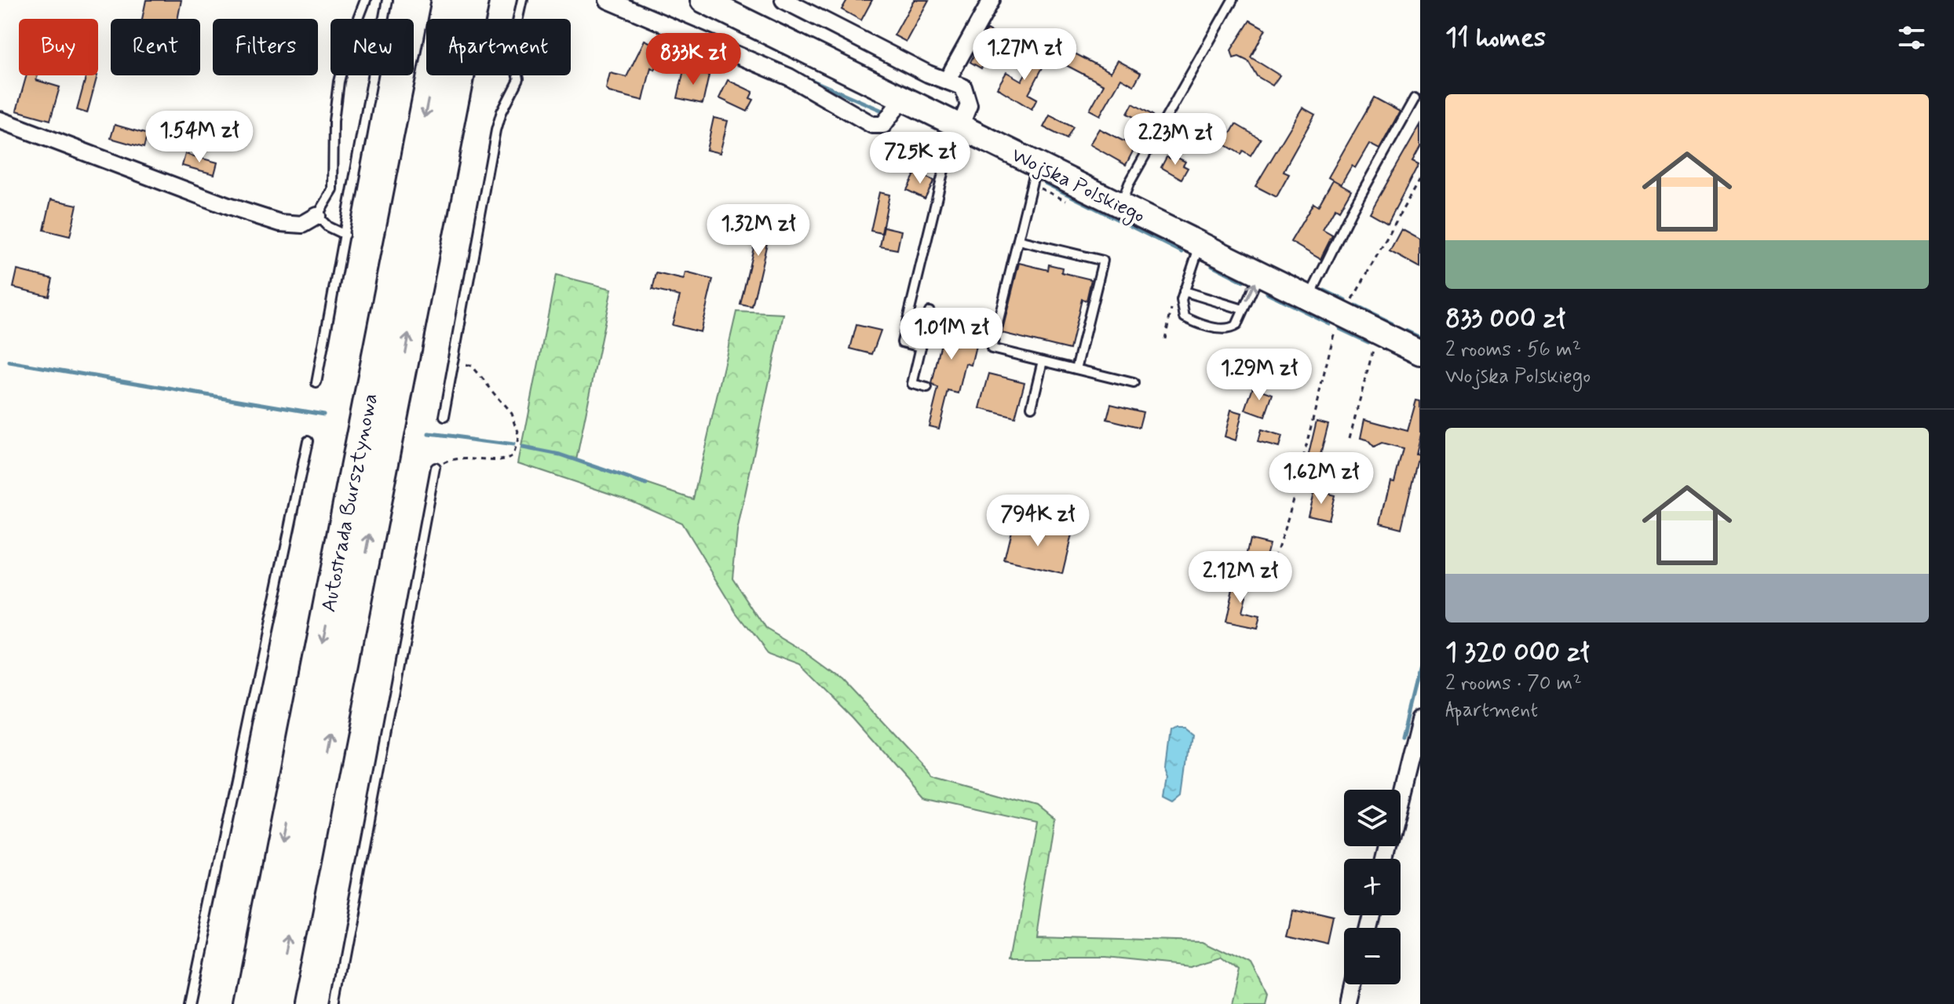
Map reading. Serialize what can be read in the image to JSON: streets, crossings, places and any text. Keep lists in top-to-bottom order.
{
  "streets": {
    "highway": ["Autostrada Bursztynowa"],
    "main road": ["Wojska Polskiego"]
  },
  "page": {
    "heading": "11 homes",
    "chip": [
      "Buy",
      "Rent",
      "Filters",
      "New",
      "Apartment"
    ],
    "price": [
      "1.27M zł",
      "833K zł",
      "1.54M zł",
      "2.23M zł",
      "725K zł",
      "1.32M zł",
      "1.01M zł",
      "1.29M zł",
      "1.62M zł",
      "794K zł",
      "2.12M zł"
    ],
    "list": [
      {
        "name": "833 000 zł",
        "note": "2 rooms · 56 m² · Wojska Polskiego"
      },
      {
        "name": "1 320 000 zł",
        "note": "2 rooms · 70 m² · Apartment"
      }
    ],
    "map_buttons": ["+", "−"]
  }
}
